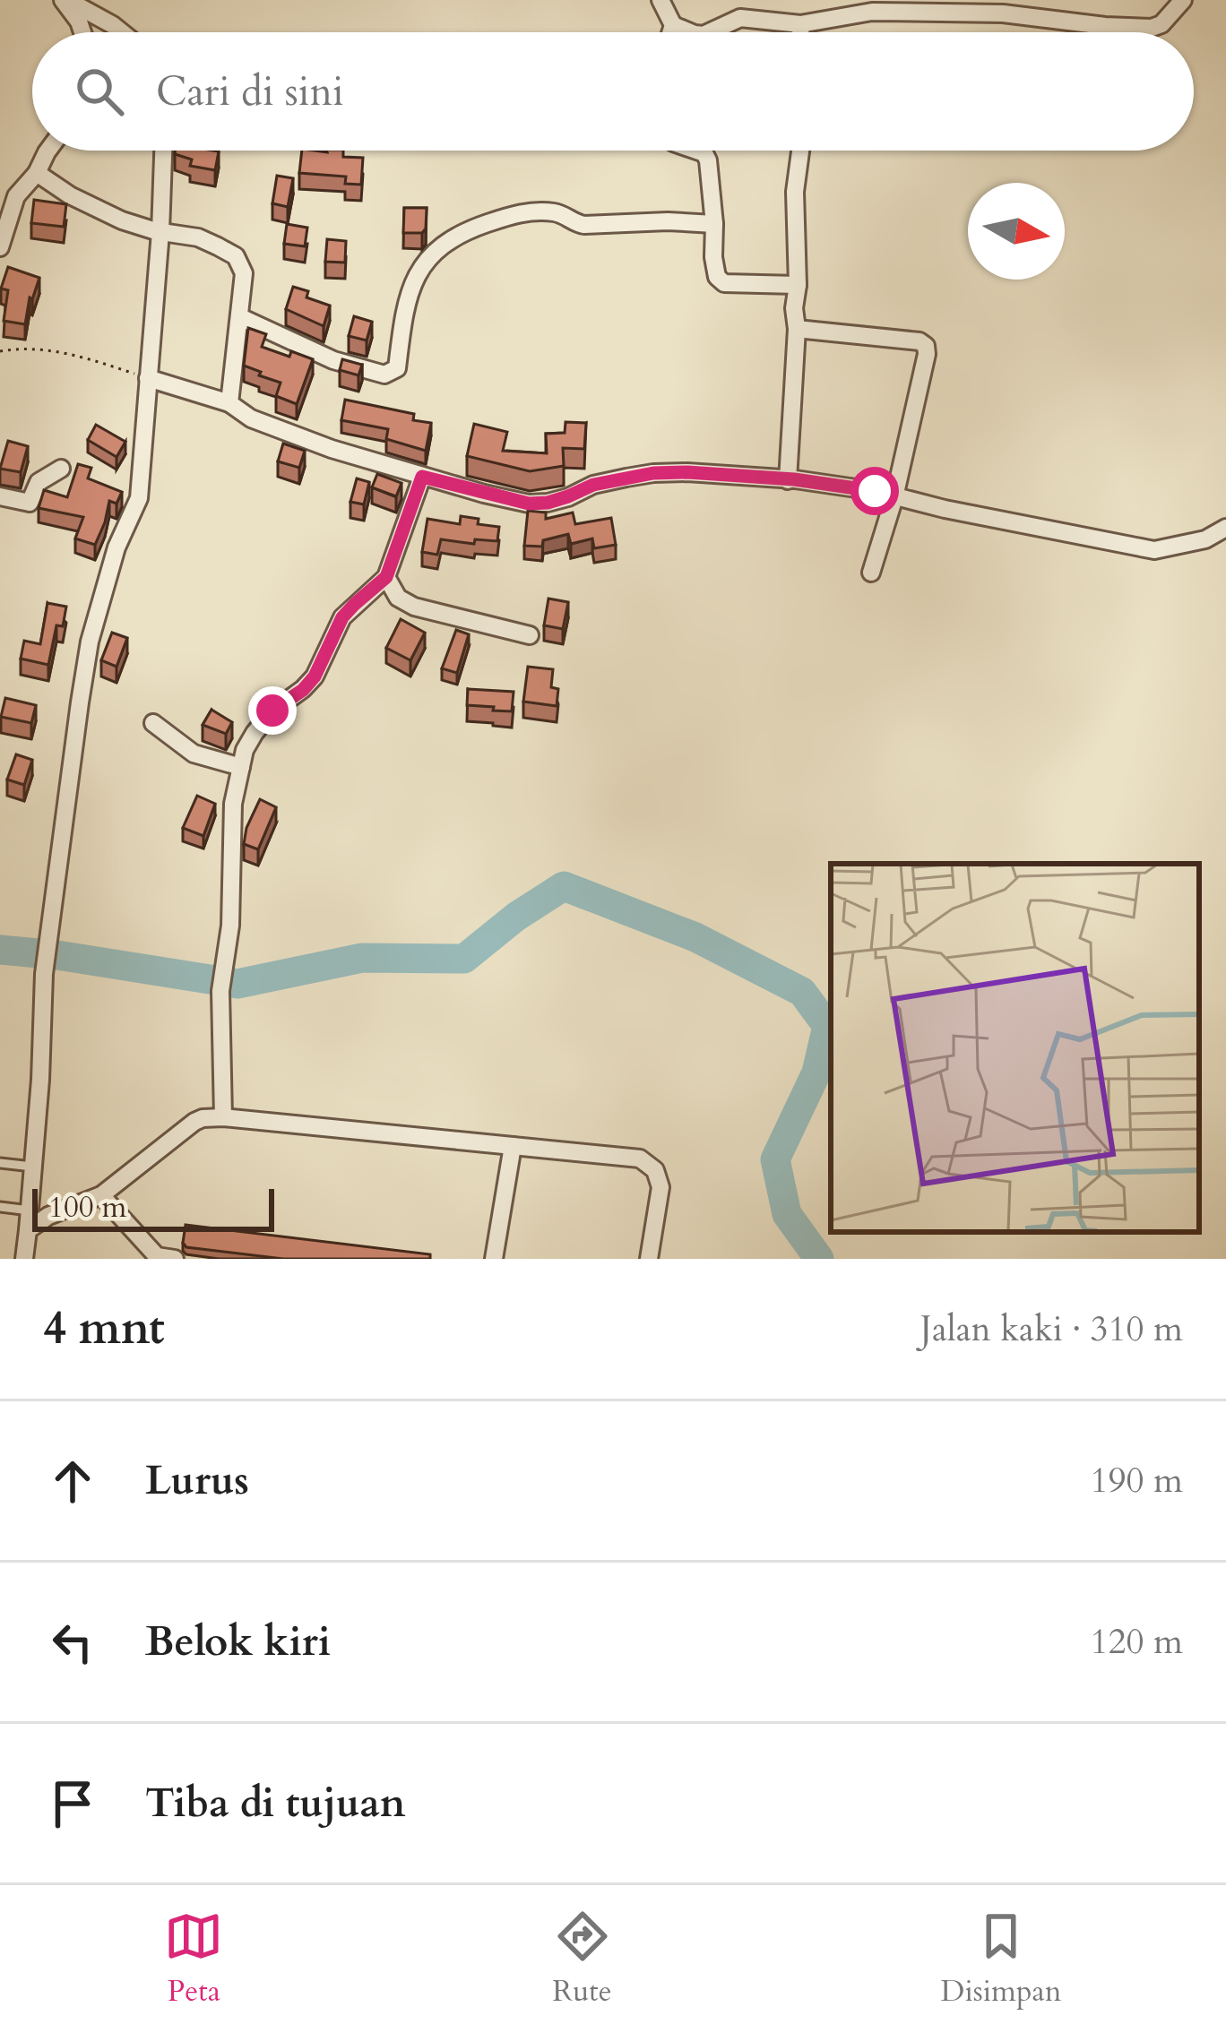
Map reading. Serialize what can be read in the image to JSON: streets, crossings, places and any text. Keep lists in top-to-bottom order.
{
  "scale_bar": "100 m",
  "north": "right",
  "page": {
    "search": "Cari di sini",
    "scale": "100 m",
    "heading": ["4 mnt", "Jalan kaki · 310 m"],
    "list": [
      ["Lurus", "190 m"],
      ["Belok kiri", "120 m"],
      "Tiba di tujuan"
    ],
    "nav": ["Peta", "Rute", "Disimpan"]
  }
}
